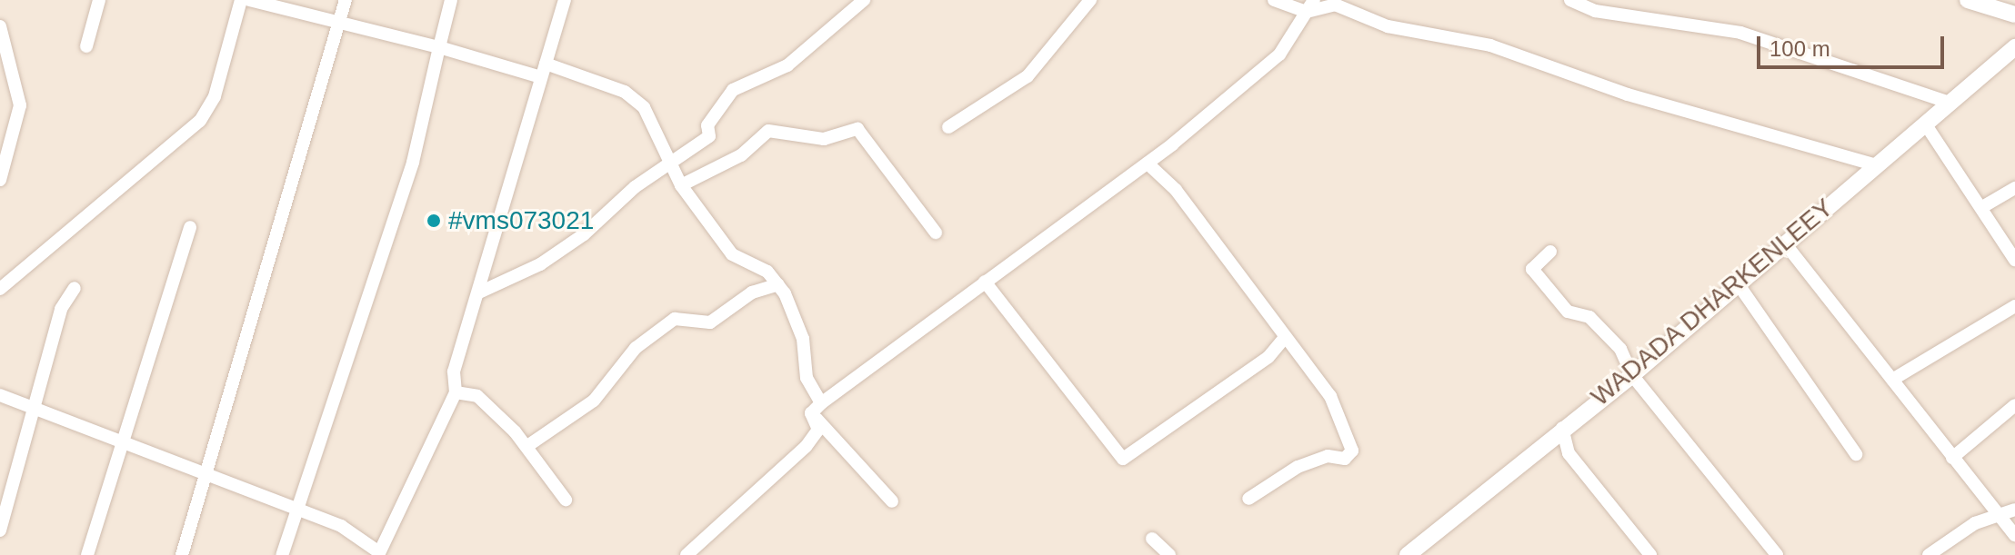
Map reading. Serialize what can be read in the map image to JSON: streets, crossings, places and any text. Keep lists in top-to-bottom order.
{
  "streets": {
    "main road": ["WADADA DHARKENLEEY"]
  },
  "places": ["#vms073021"],
  "scale_bar": "100 m"
}
